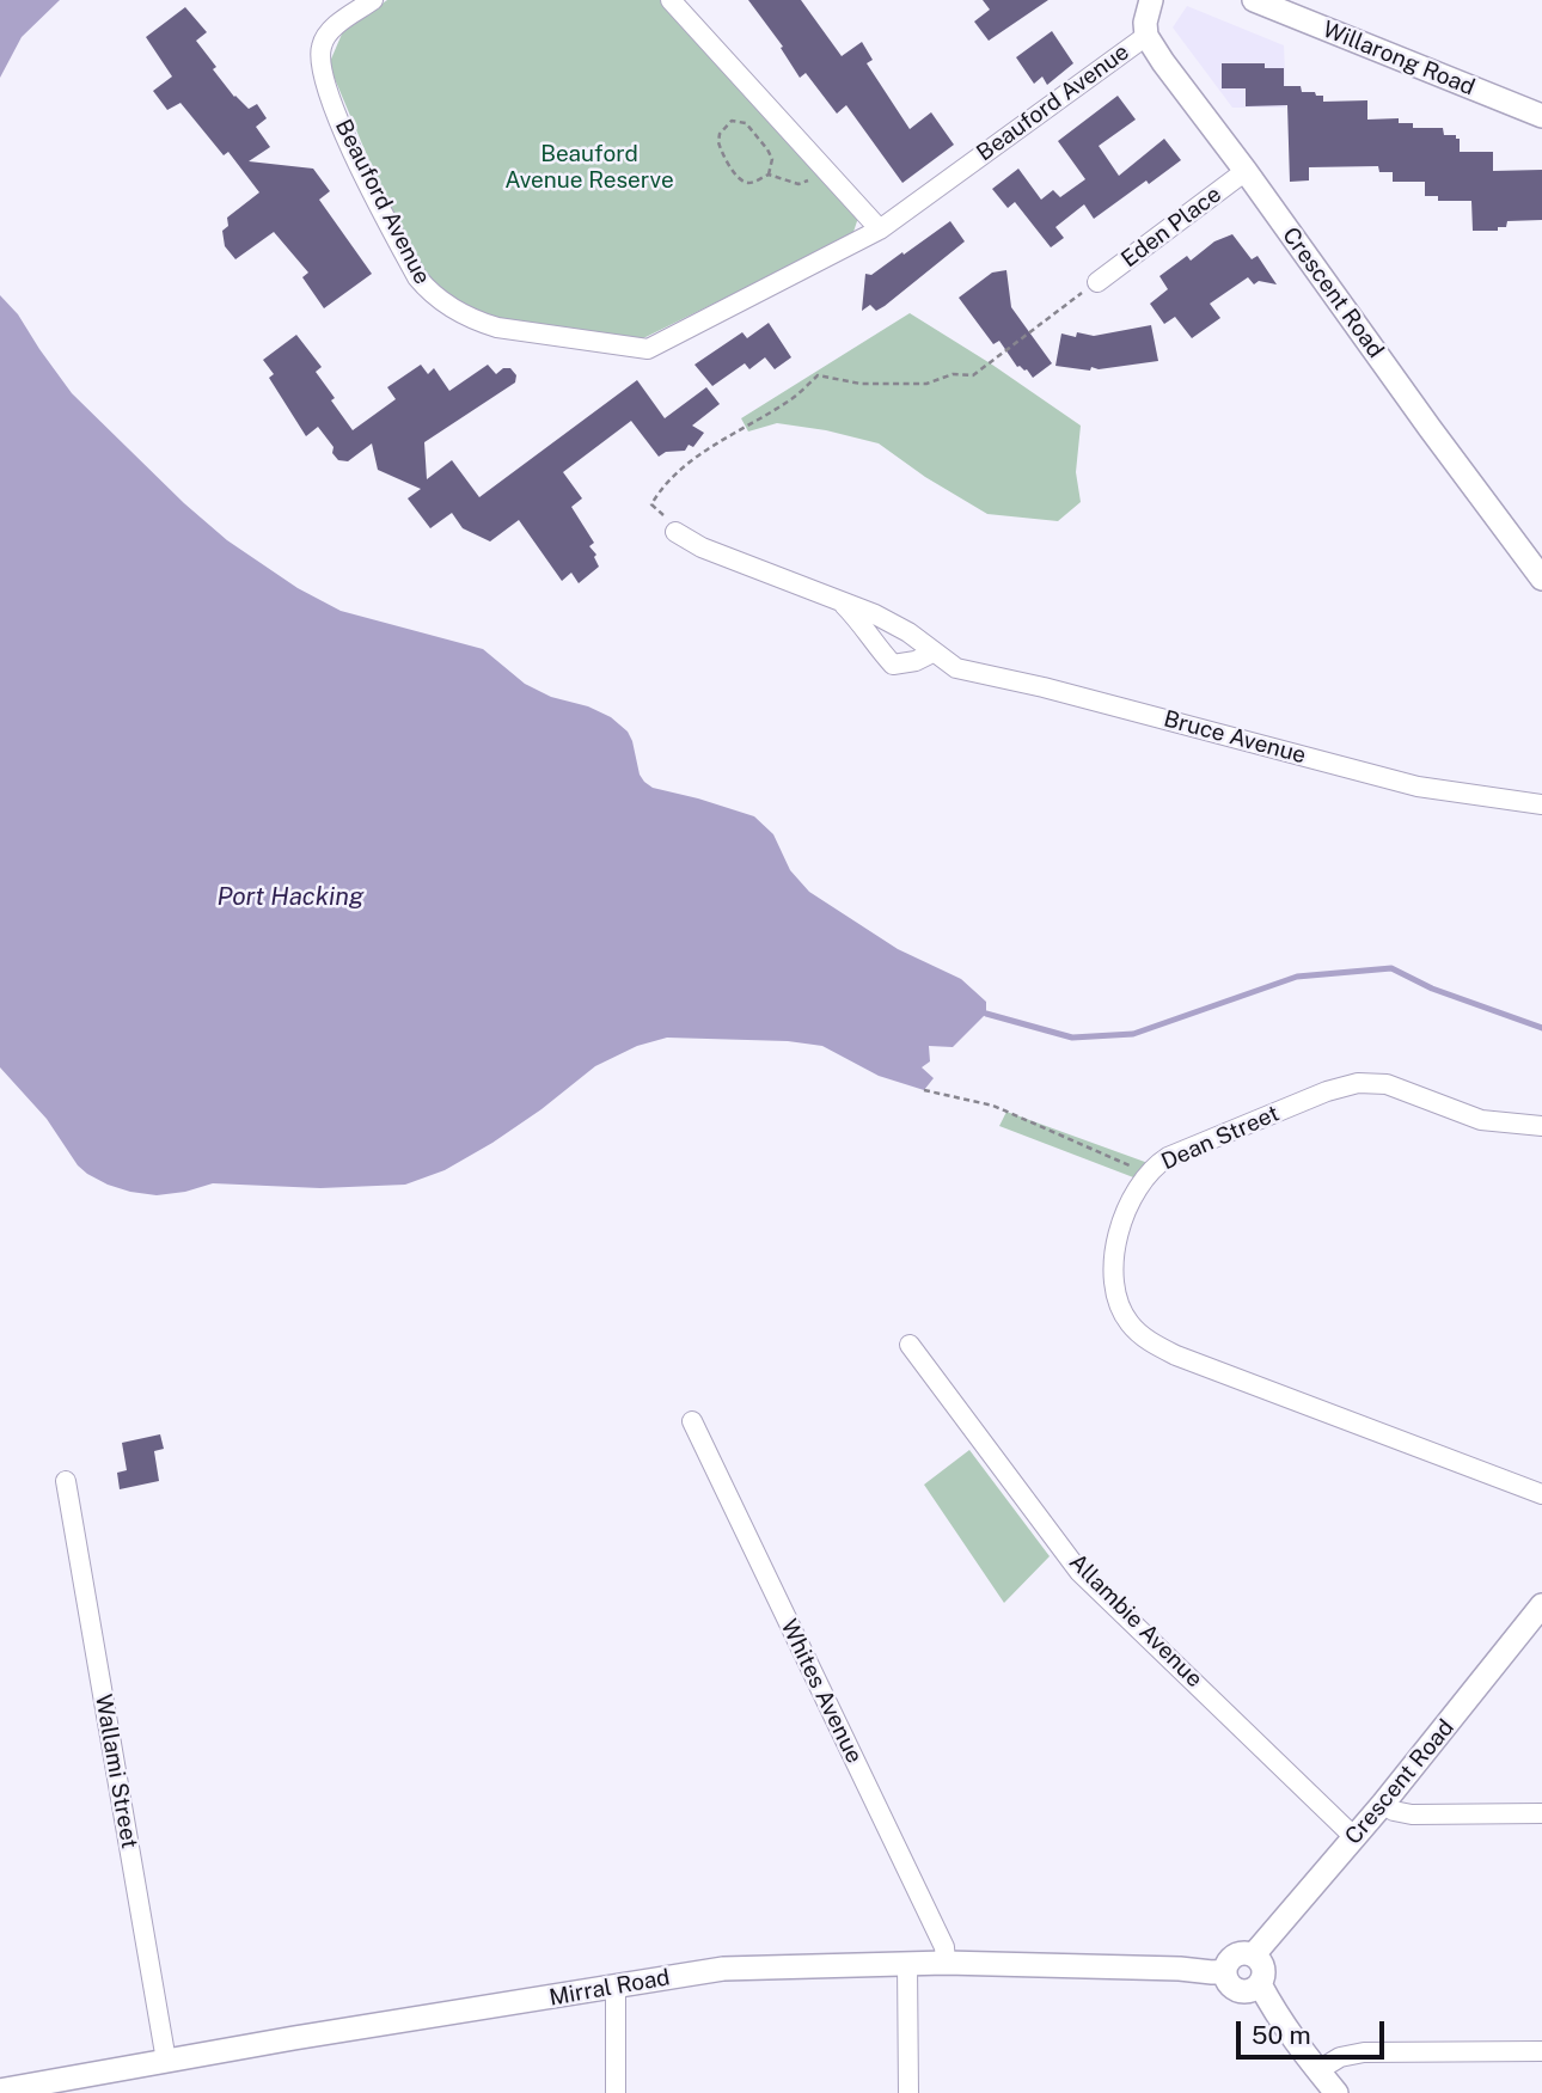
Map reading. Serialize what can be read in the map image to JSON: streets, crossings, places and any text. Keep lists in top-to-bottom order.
{
  "streets": {
    "street": [
      "Willarong Road",
      "Beauford Avenue",
      "Eden Place",
      "Crescent Road",
      "Bruce Avenue",
      "Dean Street",
      "Allambie Avenue",
      "Whites Avenue",
      "Wallami Street",
      "Mirral Road"
    ]
  },
  "crossings": [
    ["Beauford Avenue", "Crescent Road"],
    ["Eden Place", "Crescent Road"],
    ["Crescent Road", "Allambie Avenue"],
    ["Crescent Road", "Mirral Road"],
    ["Whites Avenue", "Mirral Road"],
    ["Wallami Street", "Mirral Road"]
  ],
  "water": ["Port Hacking"],
  "parks": ["Beauford Avenue Reserve"],
  "scale_bar": "50 m"
}
